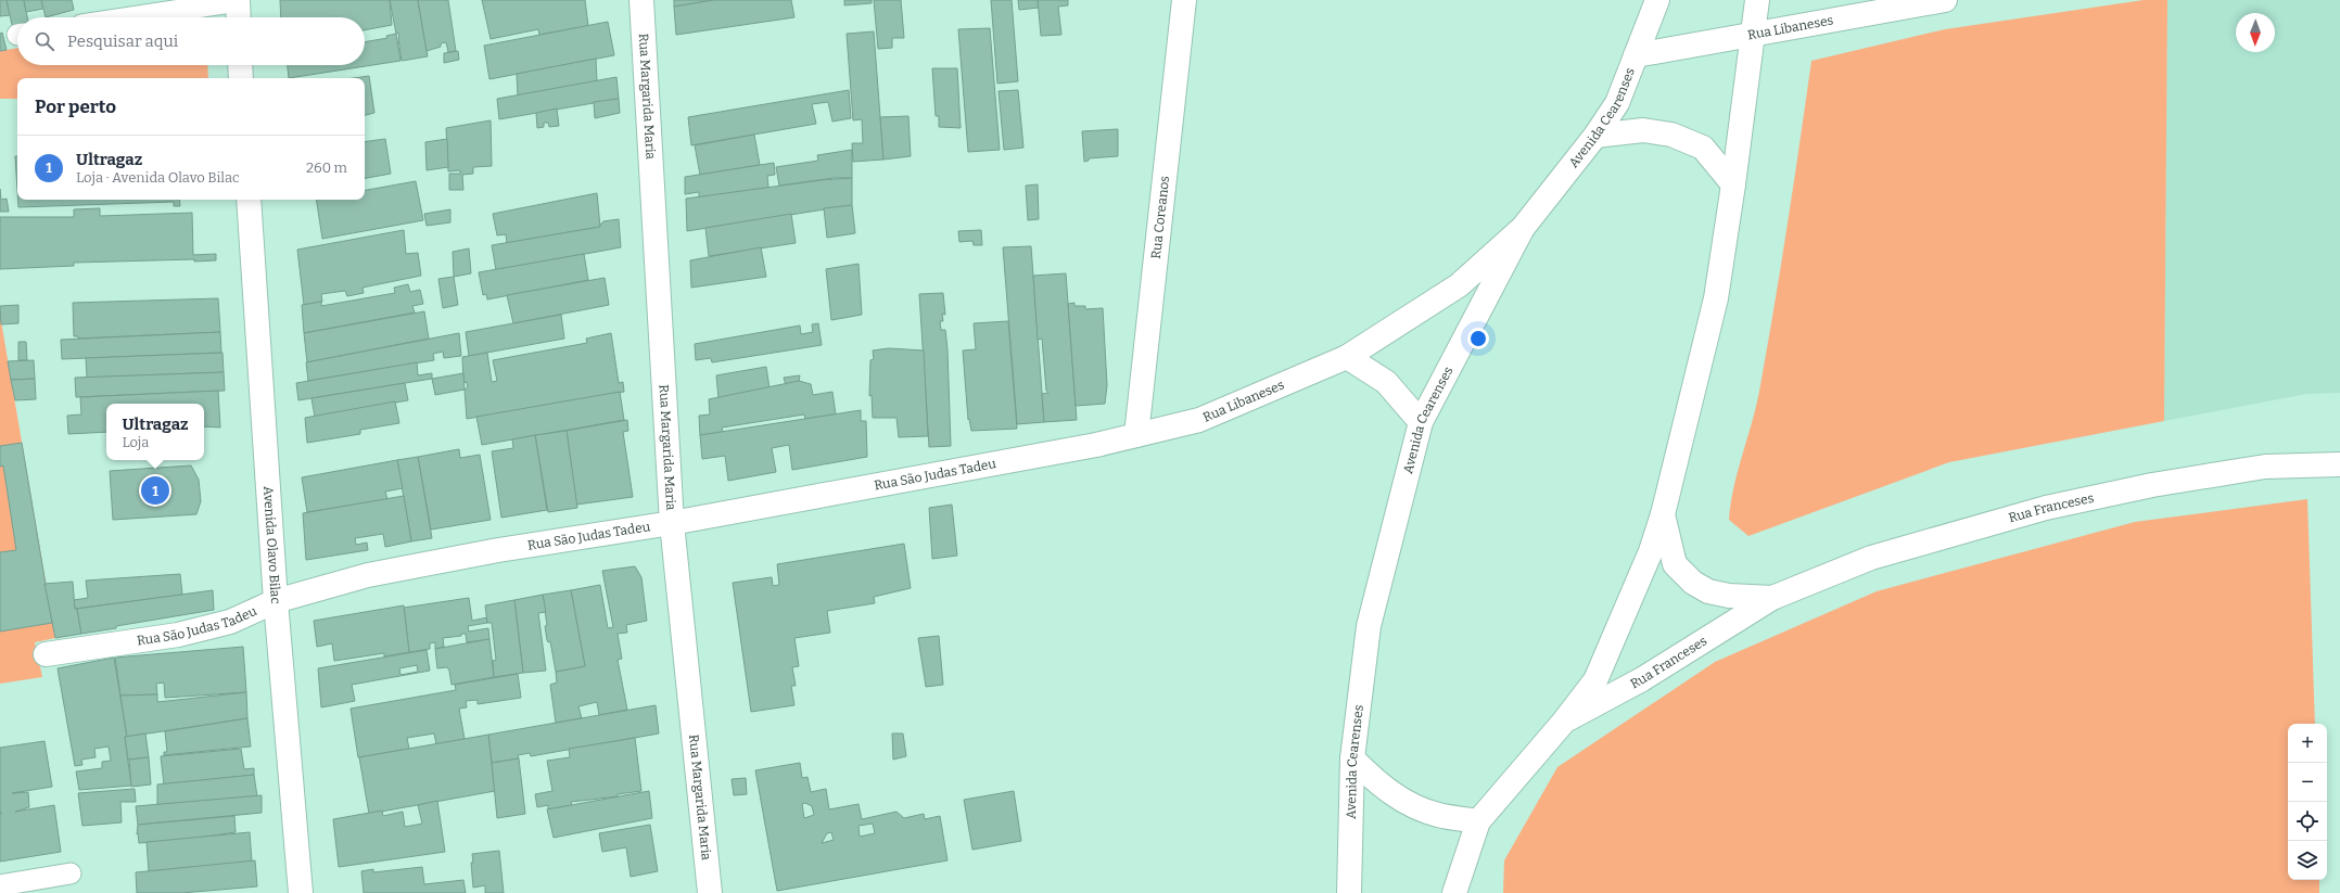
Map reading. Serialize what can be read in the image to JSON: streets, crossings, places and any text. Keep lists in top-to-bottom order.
{
  "streets": {
    "street": [
      "Rua Libaneses",
      "Rua Margarida Maria",
      "Avenida Cearenses",
      "Rua Coreanos",
      "Rua São Judas Tadeu",
      "Rua Franceses",
      "Avenida Olavo Bilac"
    ]
  },
  "crossings": [
    ["Rua Libaneses", "Avenida Cearenses"],
    ["Rua Libaneses", "Rua Coreanos"],
    ["Rua Libaneses", "Rua São Judas Tadeu"],
    ["Rua Margarida Maria", "Rua São Judas Tadeu"],
    ["Rua Coreanos", "Rua São Judas Tadeu"],
    ["Rua São Judas Tadeu", "Avenida Olavo Bilac"]
  ],
  "north": "bottom",
  "page": {
    "search": "Pesquisar aqui",
    "heading": "Por perto",
    "list": [
      {
        "mark": "1",
        "name": "Ultragaz",
        "note": "Loja · Avenida Olavo Bilac",
        "value": "260 m"
      }
    ],
    "popup": ["Ultragaz", "Loja"],
    "pins": "1",
    "map_buttons": ["+", "−"]
  }
}
